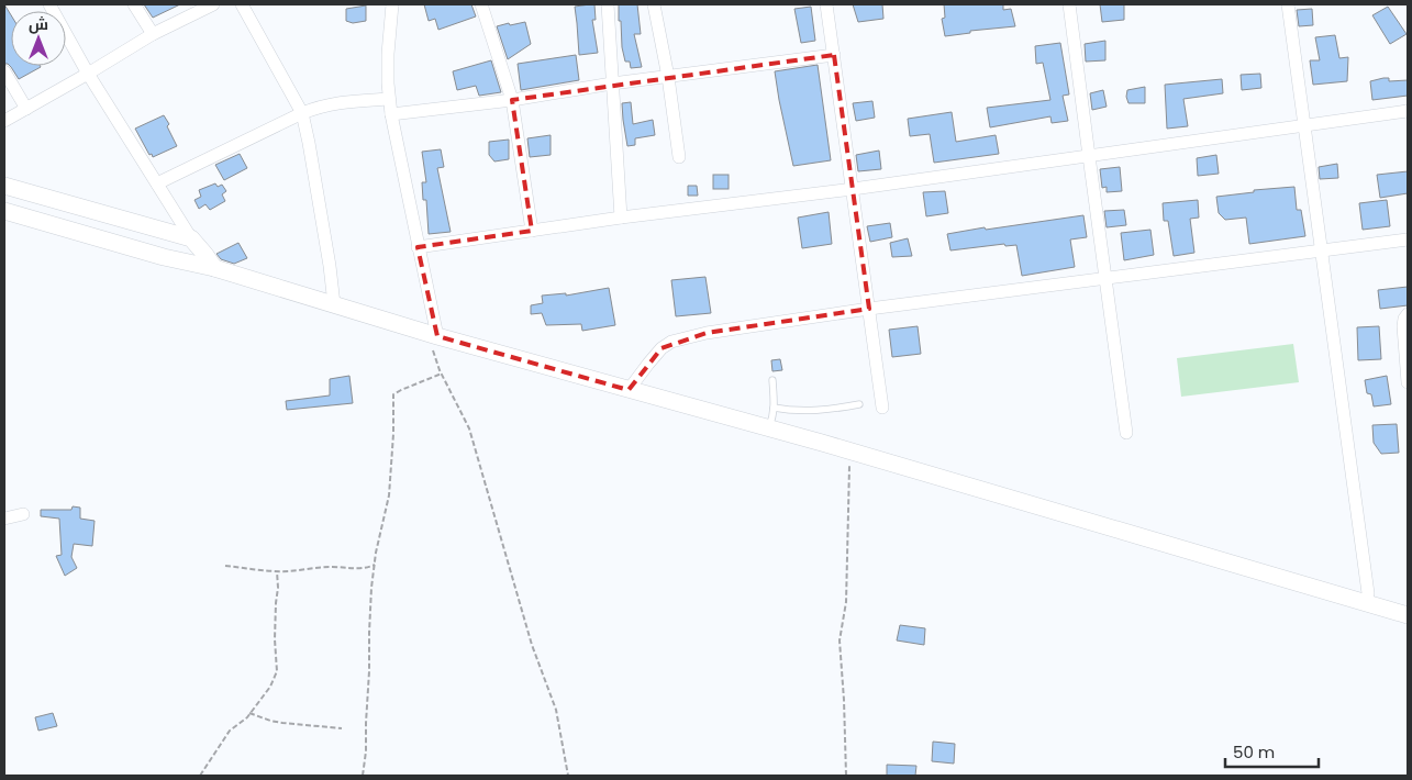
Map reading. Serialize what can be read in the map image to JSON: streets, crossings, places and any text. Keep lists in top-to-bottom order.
{
  "scale_bar": "50 m",
  "north": "top"
}
